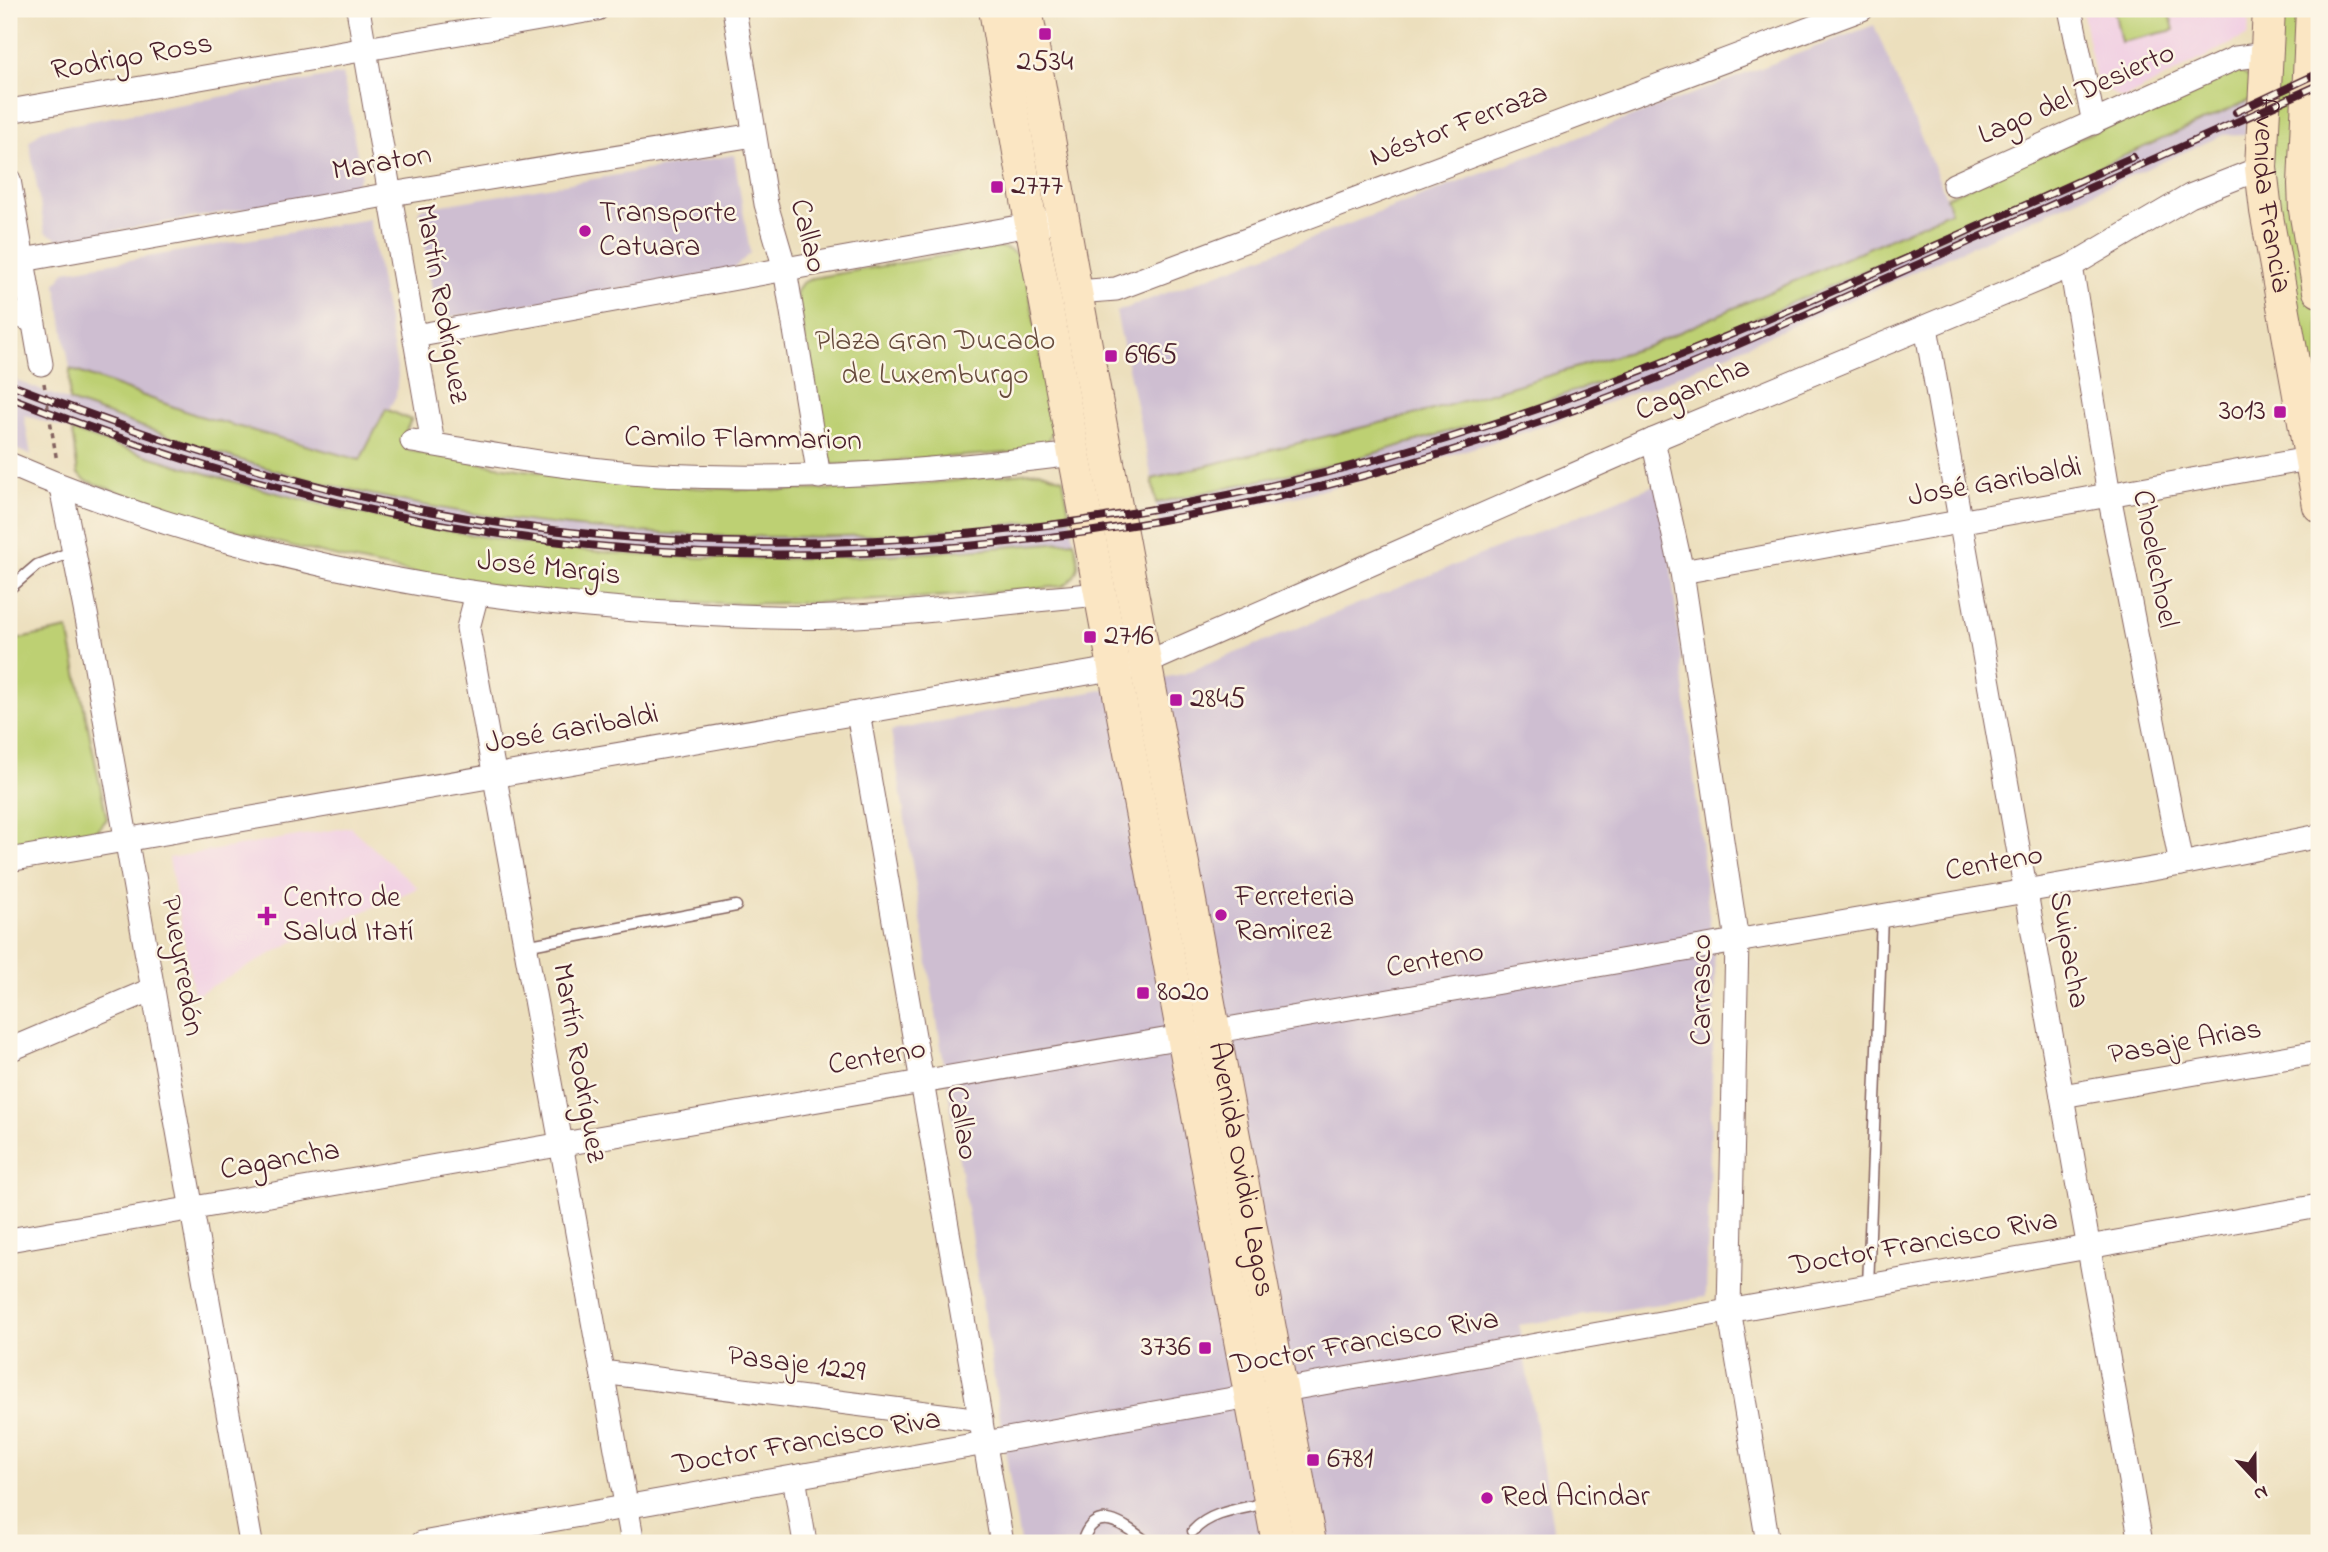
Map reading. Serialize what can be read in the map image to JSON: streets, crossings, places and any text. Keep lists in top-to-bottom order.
{
  "streets": {
    "main road": ["Avenida Francia", "Avenida Ovidio Lagos"],
    "street": [
      "Rodrigo Ross",
      "Lago del Desierto",
      "Néstor Ferraza",
      "Maraton",
      "Callao",
      "Martín Rodríguez",
      "Cagancha",
      "Camilo Flammarion",
      "José Garibaldi",
      "Choelechoel",
      "José Margis",
      "Centeno",
      "Suipacha",
      "Pueyrredón",
      "Carrasco",
      "Pasaje Arias",
      "Doctor Francisco Riva",
      "Pasaje 1229"
    ]
  },
  "crossings": [
    ["Rodrigo Ross", "Martín Rodríguez"],
    ["Lago del Desierto", "Avenida Francia"],
    ["Néstor Ferraza", "Avenida Ovidio Lagos"],
    ["Maraton", "Callao"],
    ["Maraton", "Martín Rodríguez"],
    ["Avenida Francia", "Cagancha"],
    ["Avenida Francia", "José Garibaldi"],
    ["Callao", "Camilo Flammarion"],
    ["Callao", "José Garibaldi"],
    ["Callao", "Centeno"],
    ["Callao", "Doctor Francisco Riva"],
    ["Callao", "Pasaje 1229"],
    ["Martín Rodríguez", "Cagancha"],
    ["Martín Rodríguez", "Camilo Flammarion"],
    ["Martín Rodríguez", "José Garibaldi"],
    ["Martín Rodríguez", "José Margis"],
    ["Martín Rodríguez", "Centeno"],
    ["Martín Rodríguez", "Doctor Francisco Riva"],
    ["Martín Rodríguez", "Pasaje 1229"],
    ["Cagancha", "José Garibaldi"],
    ["Cagancha", "Choelechoel"],
    ["Cagancha", "Centeno"],
    ["Cagancha", "Suipacha"],
    ["Cagancha", "Pueyrredón"],
    ["Cagancha", "Carrasco"],
    ["Cagancha", "Avenida Ovidio Lagos"],
    ["Camilo Flammarion", "Avenida Ovidio Lagos"],
    ["José Garibaldi", "Choelechoel"],
    ["José Garibaldi", "Suipacha"],
    ["José Garibaldi", "Pueyrredón"],
    ["José Garibaldi", "Carrasco"],
    ["José Garibaldi", "Avenida Ovidio Lagos"],
    ["Choelechoel", "Centeno"],
    ["José Margis", "Pueyrredón"],
    ["José Margis", "Avenida Ovidio Lagos"],
    ["Centeno", "Suipacha"],
    ["Centeno", "Carrasco"],
    ["Centeno", "Avenida Ovidio Lagos"],
    ["Suipacha", "Pasaje Arias"],
    ["Suipacha", "Doctor Francisco Riva"],
    ["Carrasco", "Doctor Francisco Riva"],
    ["Avenida Ovidio Lagos", "Doctor Francisco Riva"]
  ],
  "parks": ["Plaza Gran Ducado de Luxemburgo"],
  "places": {
    "transit": [
      "2534",
      "2777",
      "6965",
      "3013",
      "2716",
      "2845",
      "8020",
      "3736",
      "6781"
    ],
    "other": ["Transporte Catuara", "Ferreteria Ramirez", "Red Acindar"],
    "health": ["Centro de Salud Itatí"]
  },
  "north": "bottom"
}
